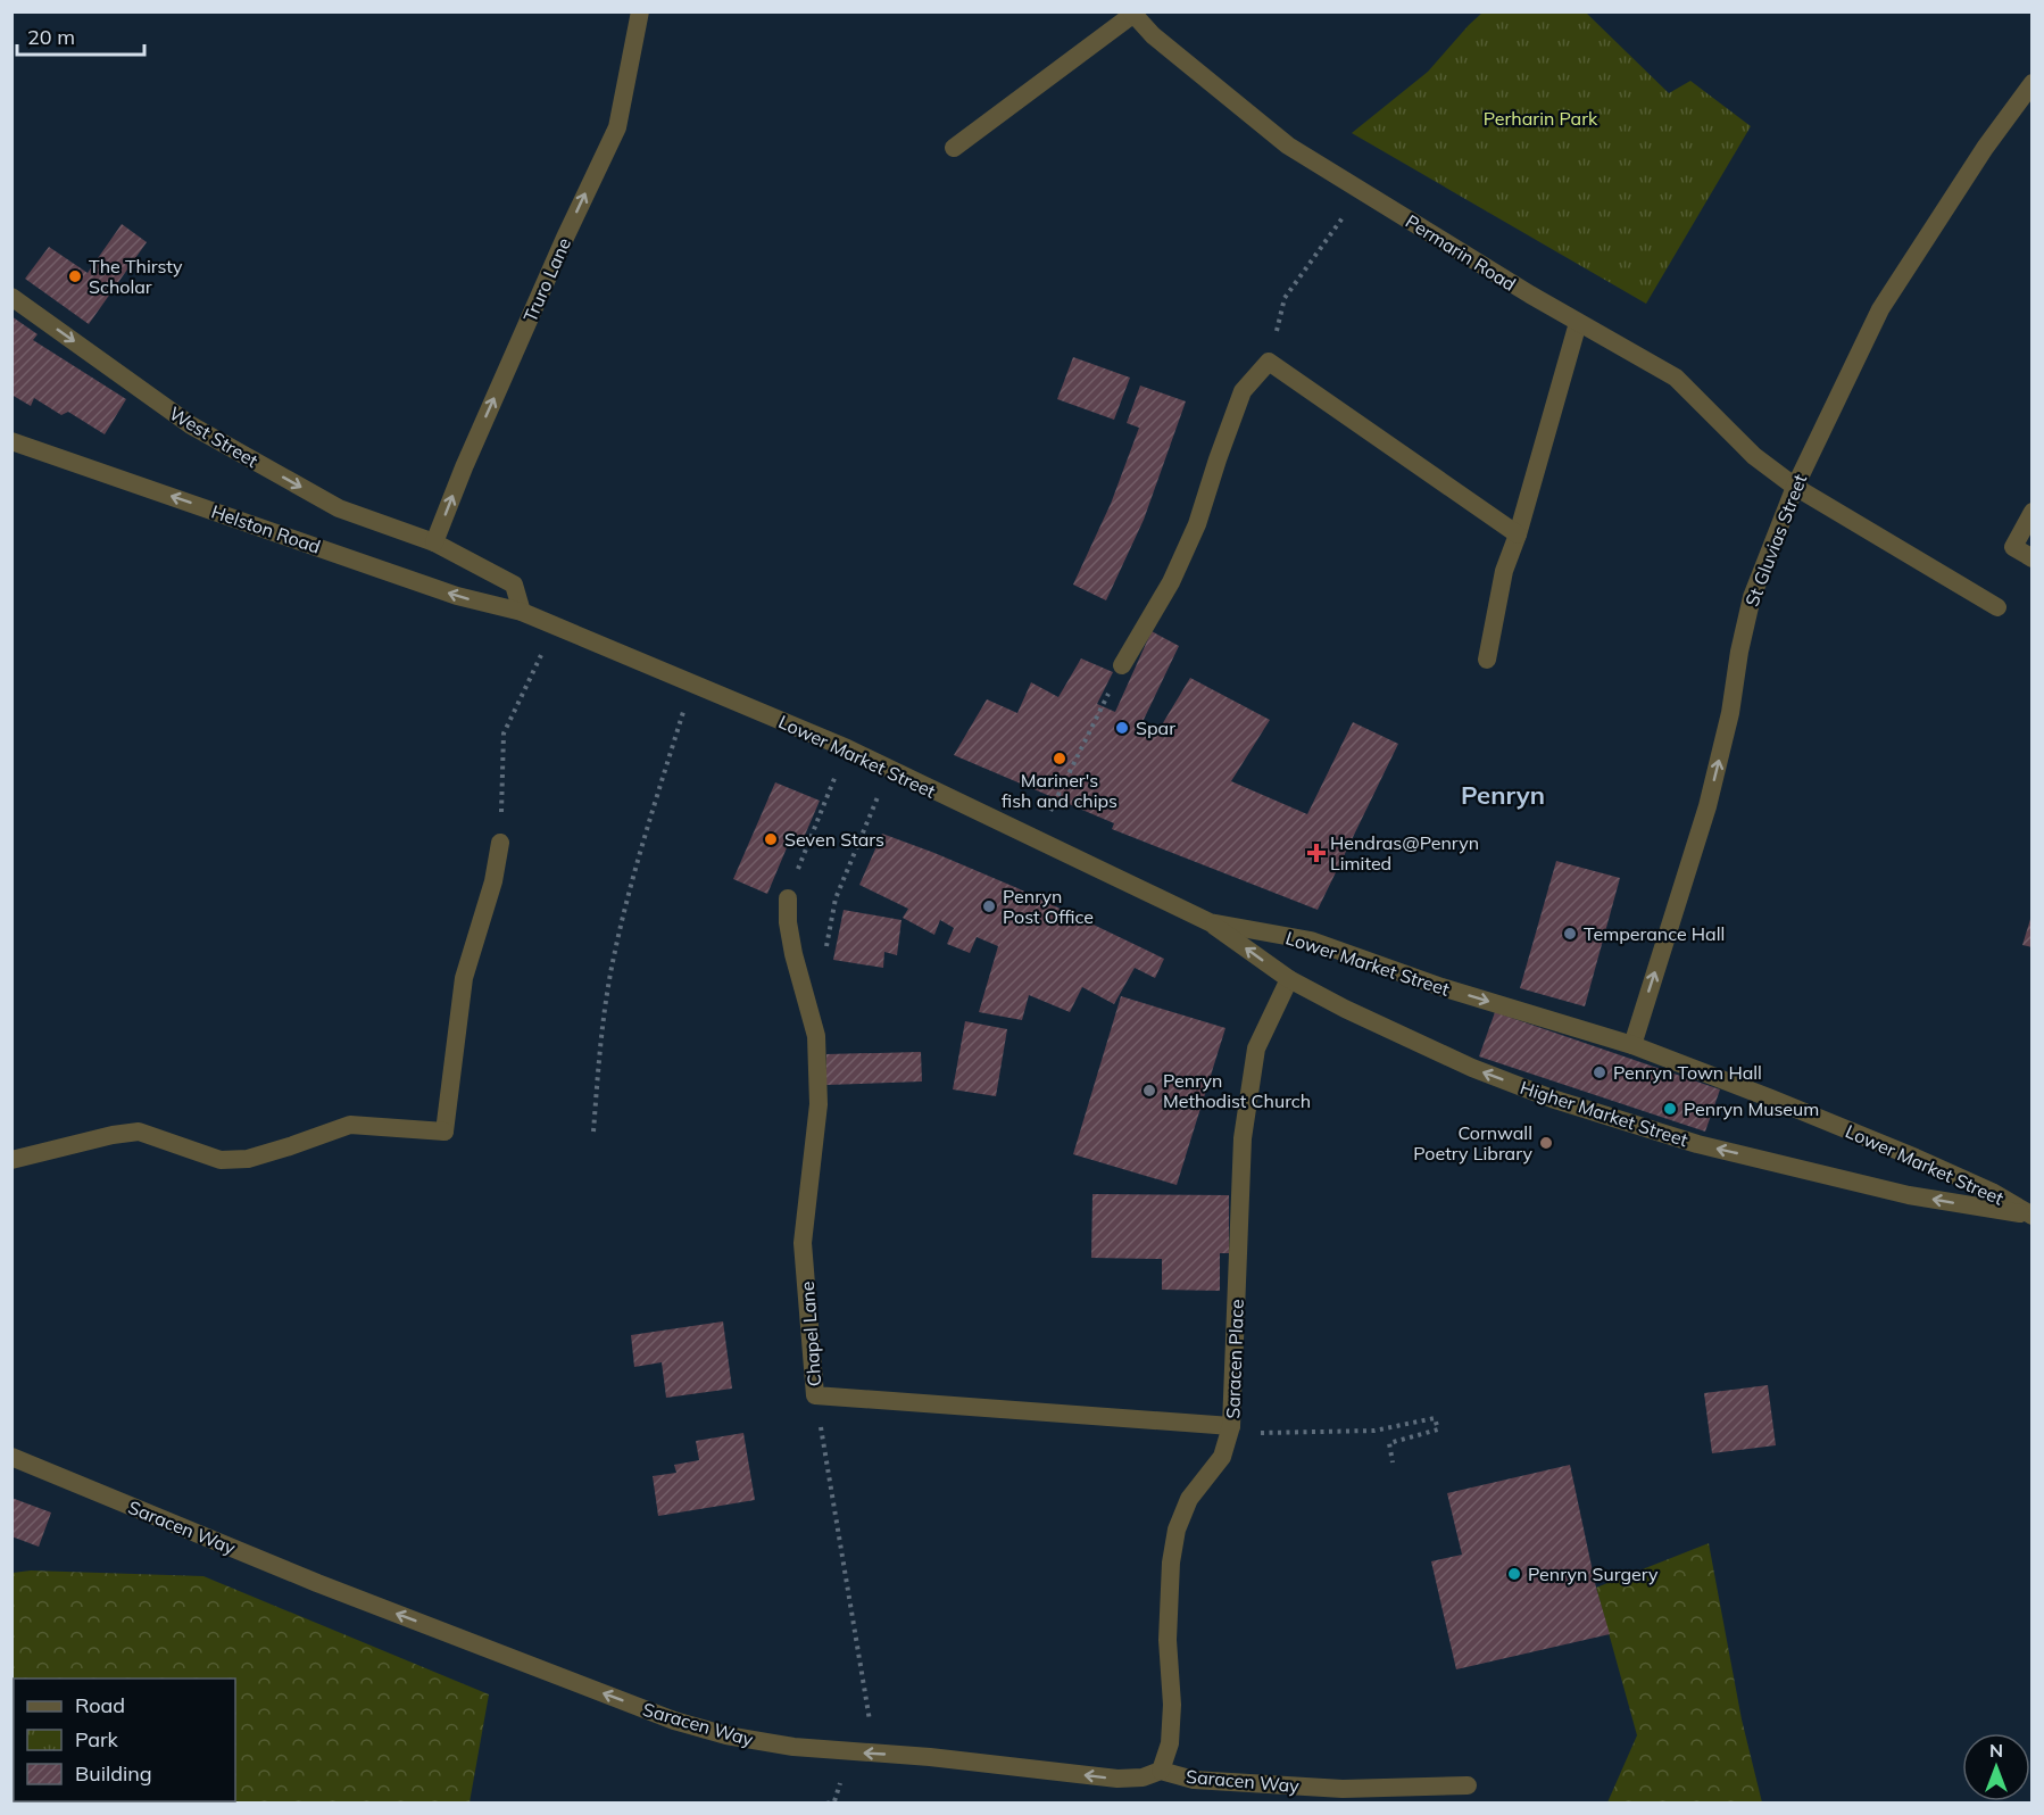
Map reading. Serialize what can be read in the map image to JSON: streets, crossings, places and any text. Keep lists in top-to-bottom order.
{
  "streets": {
    "street": [
      "Permarin Road",
      "Truro Lane",
      "West Street",
      "Helston Road",
      "St Gluvias Street",
      "Lower Market Street",
      "Higher Market Street",
      "Chapel Lane",
      "Saracen Place",
      "Saracen Way"
    ]
  },
  "crossings": [
    ["Permarin Road", "St Gluvias Street"],
    ["Truro Lane", "West Street"],
    ["West Street", "Helston Road"],
    ["West Street", "Lower Market Street"],
    ["Helston Road", "Lower Market Street"],
    ["St Gluvias Street", "Lower Market Street"],
    ["Lower Market Street", "Higher Market Street"],
    ["Higher Market Street", "Saracen Place"],
    ["Chapel Lane", "Saracen Place"],
    ["Saracen Place", "Saracen Way"]
  ],
  "one_way": [
    "Truro Lane",
    "West Street",
    "Helston Road",
    "St Gluvias Street",
    "Higher Market Street",
    "Saracen Way"
  ],
  "districts": ["Penryn"],
  "parks": ["Perharin Park"],
  "places": {
    "other": [
      "The Thirsty Scholar",
      "Spar",
      "Mariner's fish and chips",
      "Seven Stars",
      "Penryn Post Office",
      "Temperance Hall",
      "Penryn Town Hall",
      "Penryn Methodist Church",
      "Penryn Museum",
      "Cornwall Poetry Library",
      "Penryn Surgery"
    ],
    "health": ["Hendras@Penryn Limited"]
  },
  "legend": ["Road", "Park", "Building"],
  "scale_bar": "20 m",
  "north": "top"
}
